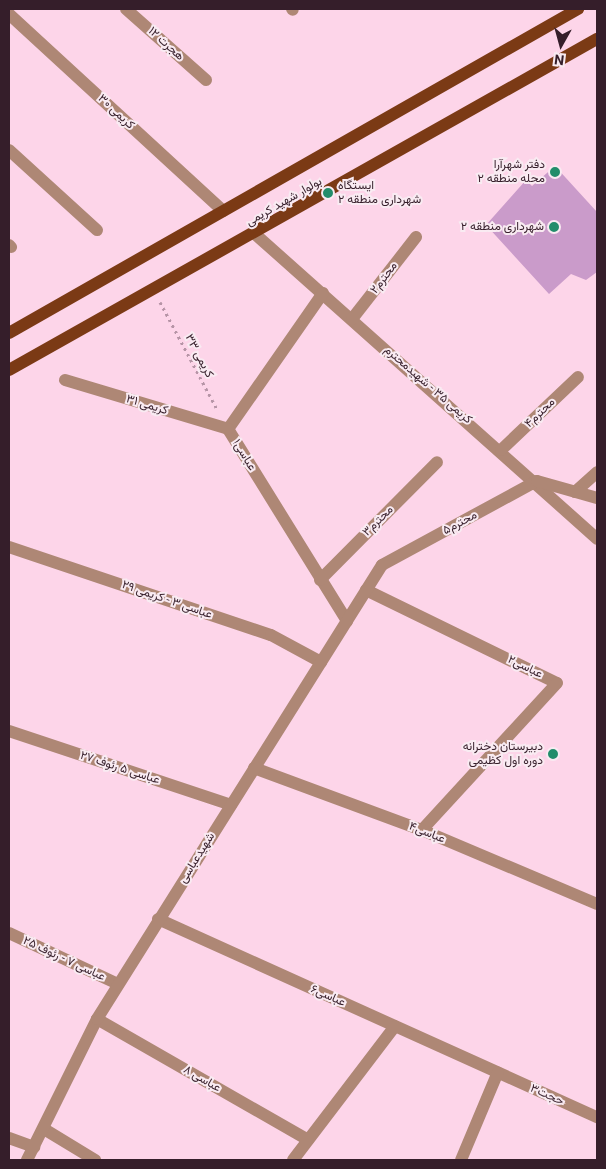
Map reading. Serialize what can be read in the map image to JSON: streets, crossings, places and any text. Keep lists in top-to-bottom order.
{
  "streets": {
    "main road": ["بولوار شهید کریمی"],
    "street": [
      "هجرت ۱۲",
      "کریمی ۳۰",
      "محترم۲",
      "کریمی ۳۵ - شهیدمحترم",
      "کریمی ۳۱",
      "محترم۴",
      "عباسی۱",
      "محترم۳",
      "محترم۵",
      "عباسی ۳ - کریمی ۲۹",
      "عباسی۲",
      "عباسی ۵ رئوف ۲۷",
      "عباسی۴",
      "شهیدعباسی",
      "عباسی ۷ - رئوف ۲۵",
      "عباسی۶",
      "عباسی ۸",
      "حجت۳"
    ],
    "path": ["کریمی ۳۳"]
  },
  "crossings": [
    ["کریمی ۳۰", "بولوار شهید کریمی"],
    ["بولوار شهید کریمی", "کریمی ۳۳"],
    ["بولوار شهید کریمی", "کریمی ۳۵ - شهیدمحترم"],
    ["محترم۲", "کریمی ۳۵ - شهیدمحترم"],
    ["کریمی ۳۳", "کریمی ۳۱"],
    ["کریمی ۳۳", "عباسی۱"],
    ["کریمی ۳۵ - شهیدمحترم", "محترم۴"],
    ["کریمی ۳۵ - شهیدمحترم", "عباسی۱"],
    ["کریمی ۳۵ - شهیدمحترم", "محترم۵"],
    ["کریمی ۳۱", "عباسی۱"],
    ["عباسی۱", "محترم۳"],
    ["عباسی۱", "شهیدعباسی"],
    ["محترم۵", "شهیدعباسی"],
    ["عباسی ۳ - کریمی ۲۹", "شهیدعباسی"],
    ["عباسی۲", "عباسی۴"],
    ["عباسی۲", "شهیدعباسی"],
    ["عباسی ۵ رئوف ۲۷", "شهیدعباسی"],
    ["عباسی۴", "شهیدعباسی"],
    ["شهیدعباسی", "عباسی ۷ - رئوف ۲۵"],
    ["شهیدعباسی", "عباسی۶"],
    ["شهیدعباسی", "عباسی ۸"],
    ["عباسی۶", "حجت۳"]
  ],
  "places": [
    "دفتر شهرآرا محله منطقه ۲",
    "ایستگاه شهرداری منطقه ۲",
    "شهرداری منطقه ۲",
    "دبیرستان دخترانه دوره اول کظیمی"
  ],
  "north": "bottom"
}
